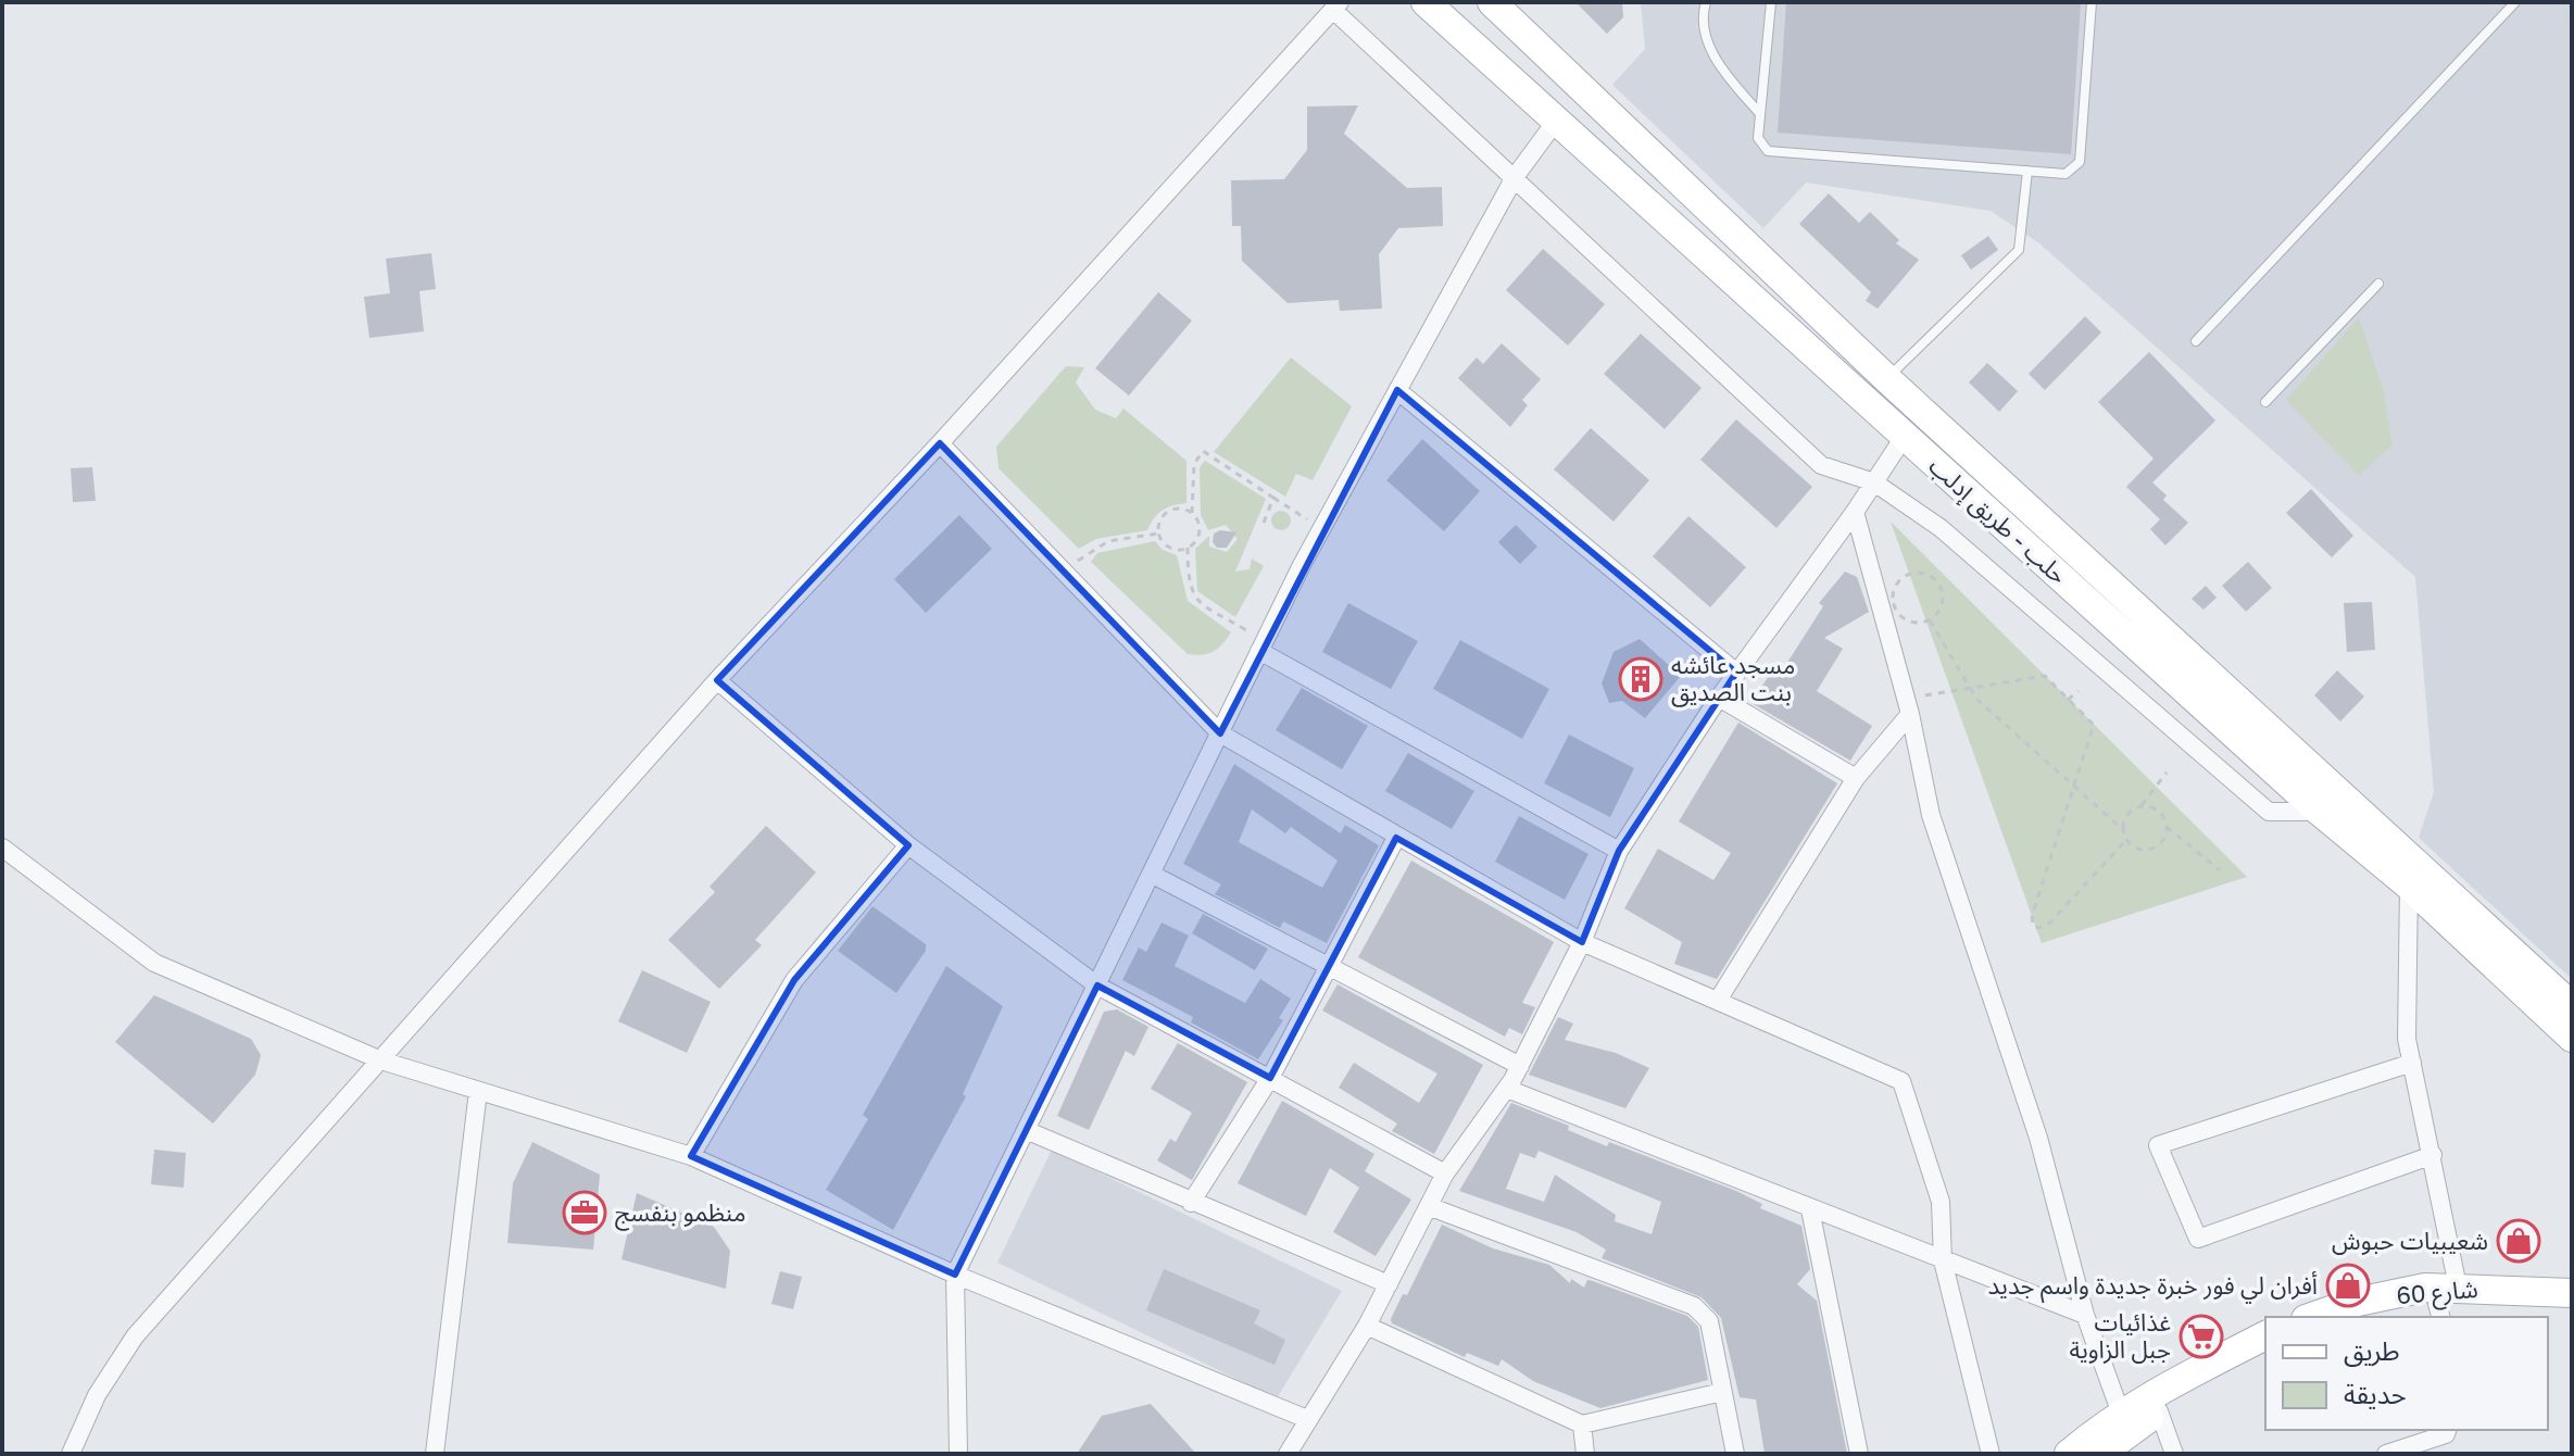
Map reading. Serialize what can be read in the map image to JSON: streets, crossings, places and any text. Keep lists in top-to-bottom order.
{
  "streets": {
    "main road": ["حلب - طريق إدلب", "شارع 60"]
  },
  "places": {
    "building": ["مسجد عائشه بنت الصديق"],
    "office": ["منظمو بنفسج"],
    "shop": ["شعيبيات حبوش", "أفران لي فور خبرة جديدة واسم جديد"],
    "supermarket": ["غذائيات جبل الزاوية"]
  },
  "legend": ["طريق", "حديقة"]
}
